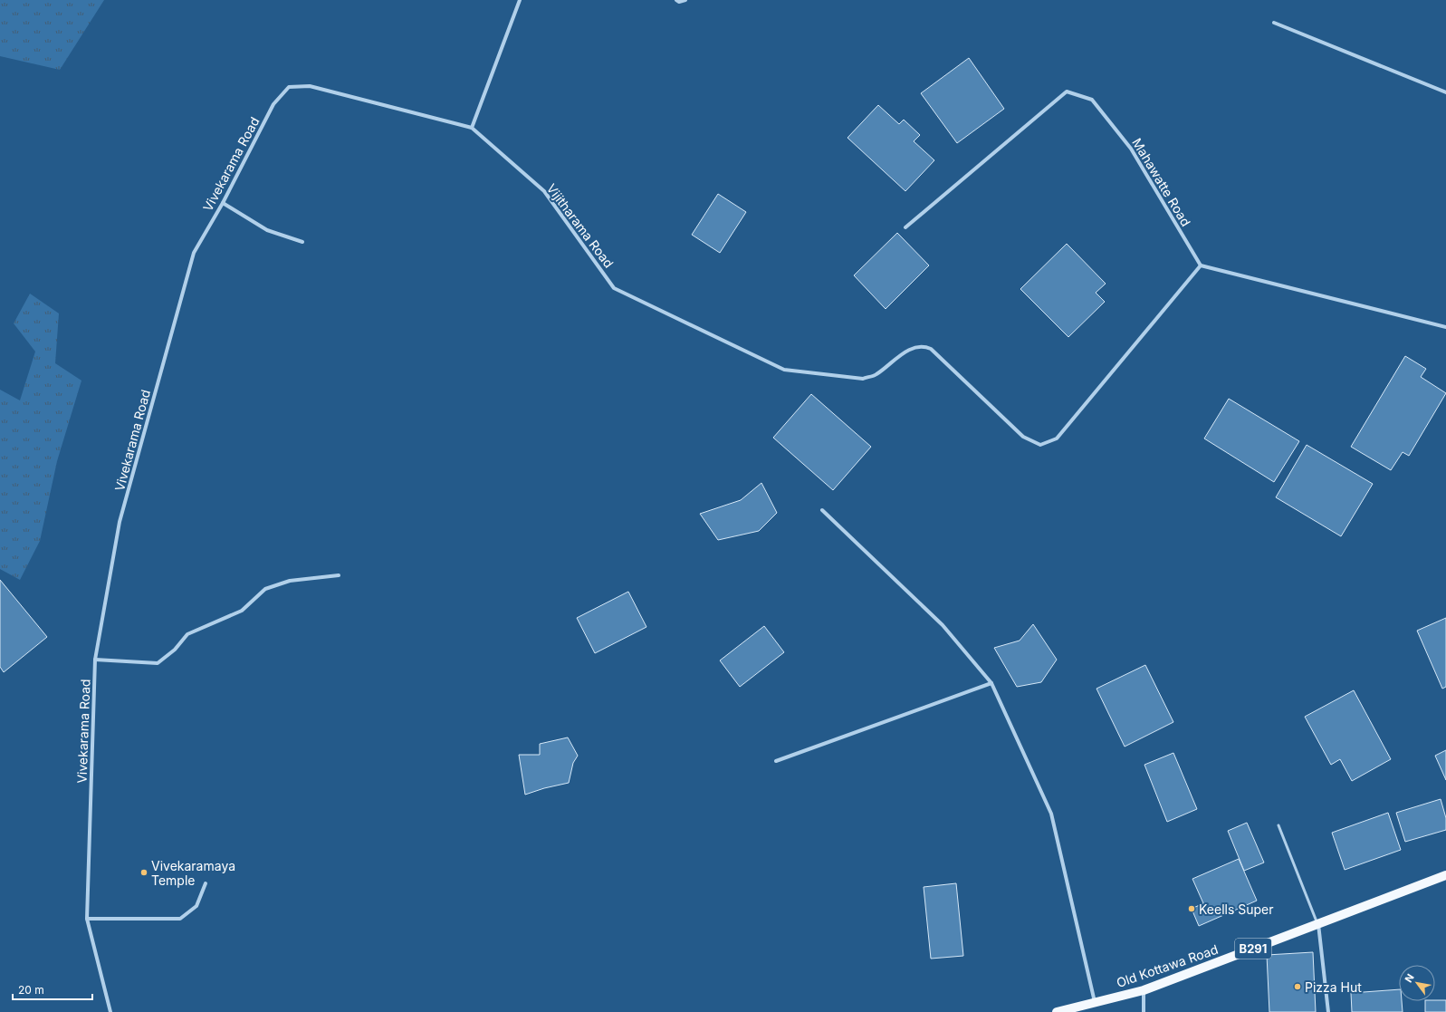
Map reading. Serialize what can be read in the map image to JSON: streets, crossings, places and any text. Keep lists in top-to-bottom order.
{
  "streets": {
    "main road": ["B291", "Old Kottawa Road"],
    "street": ["Vivekarama Road", "Mahawatte Road", "Vijitharama Road"]
  },
  "crossings": [
    ["Vivekarama Road", "Vijitharama Road"],
    ["Mahawatte Road", "Vijitharama Road"]
  ],
  "places": ["Vivekaramaya Temple", "Keells Super", "Pizza Hut"],
  "scale_bar": "20 m",
  "north": "top left"
}
